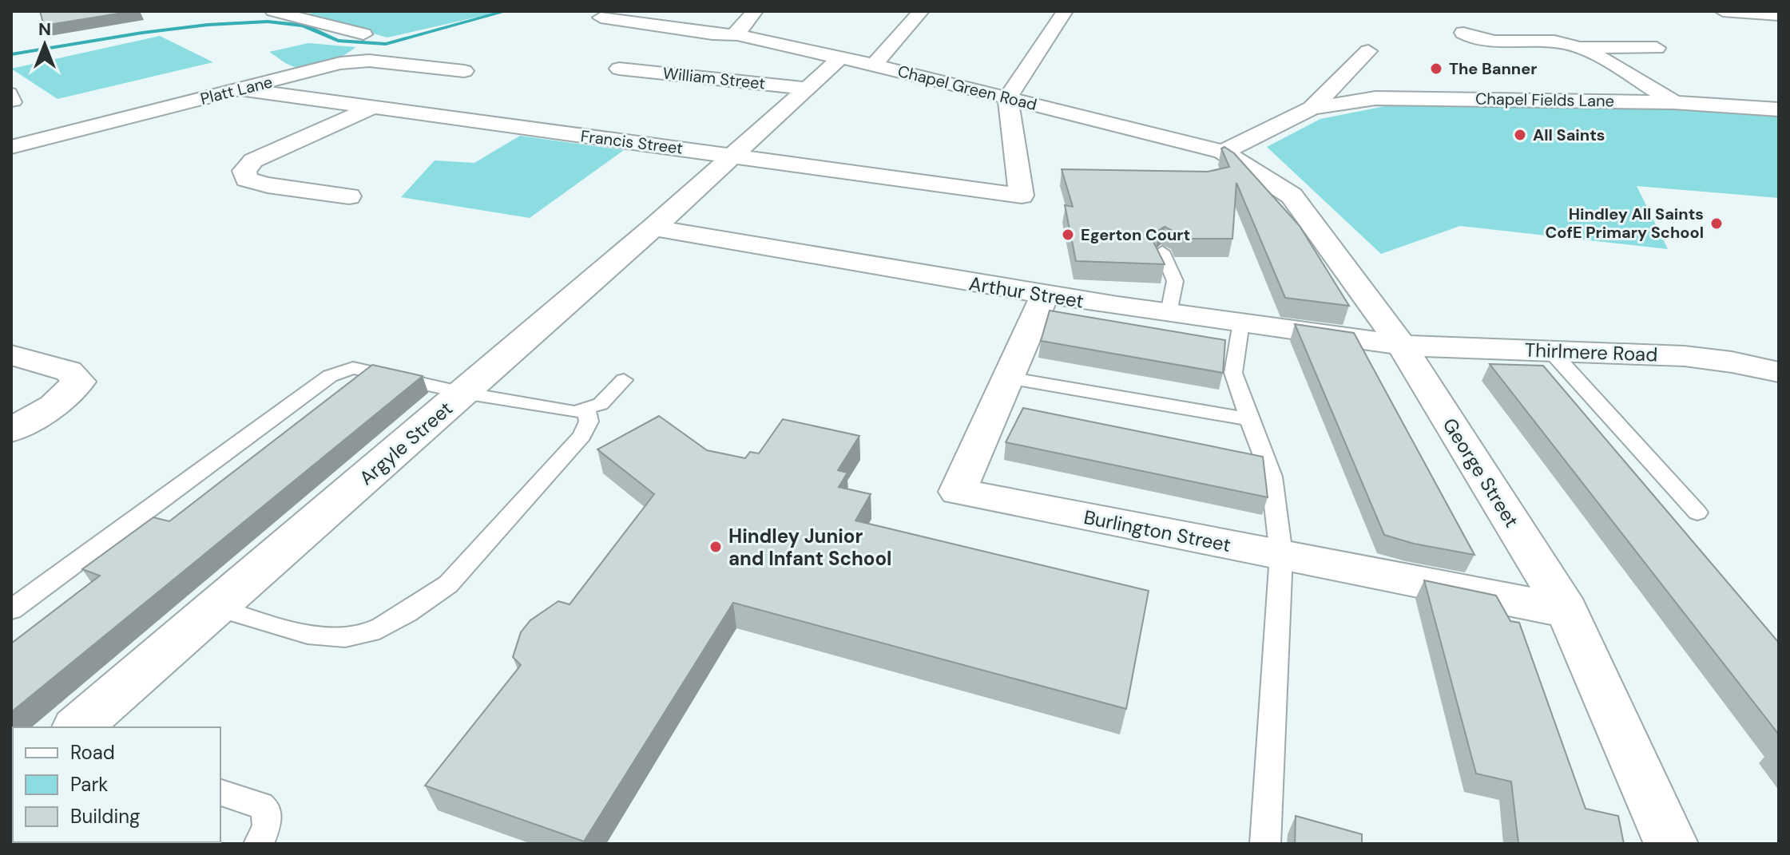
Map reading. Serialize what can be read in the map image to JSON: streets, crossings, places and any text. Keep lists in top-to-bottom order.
{
  "streets": {
    "street": [
      "William Street",
      "Chapel Green Road",
      "Platt Lane",
      "Chapel Fields Lane",
      "Francis Street",
      "Arthur Street",
      "Thirlmere Road",
      "Argyle Street",
      "George Street",
      "Burlington Street"
    ]
  },
  "crossings": [
    ["William Street", "Argyle Street"],
    ["Chapel Green Road", "Francis Street"],
    ["Chapel Green Road", "Argyle Street"],
    ["Chapel Green Road", "George Street"],
    ["Platt Lane", "Francis Street"],
    ["Francis Street", "Argyle Street"],
    ["Arthur Street", "Thirlmere Road"],
    ["Arthur Street", "Argyle Street"],
    ["Arthur Street", "George Street"],
    ["Arthur Street", "Burlington Street"],
    ["Thirlmere Road", "George Street"],
    ["George Street", "Burlington Street"]
  ],
  "places": [
    "The Banner",
    "All Saints",
    "Hindley All Saints CofE Primary School",
    "Egerton Court",
    "Hindley Junior and Infant School"
  ],
  "legend": ["Road", "Park", "Building"],
  "north": "top"
}
